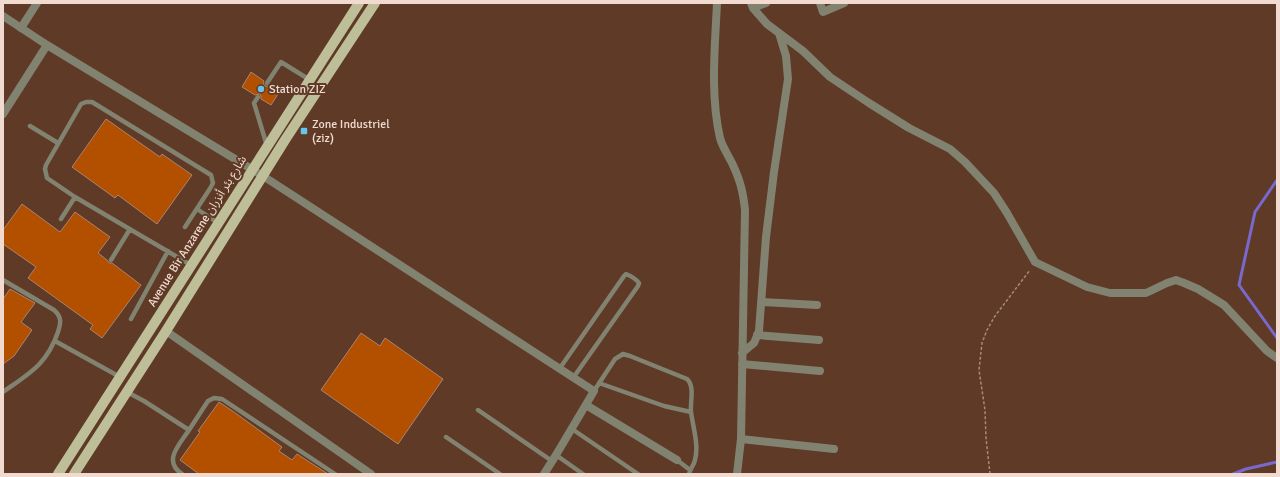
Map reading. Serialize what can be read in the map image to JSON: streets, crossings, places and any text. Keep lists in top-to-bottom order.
{
  "streets": {
    "main road": ["Avenue Bir Anzarene شارع بئر أنزران"]
  },
  "places": {
    "other": ["Station ZIZ"],
    "transit": ["Zone Industriel (ziz)"]
  }
}
